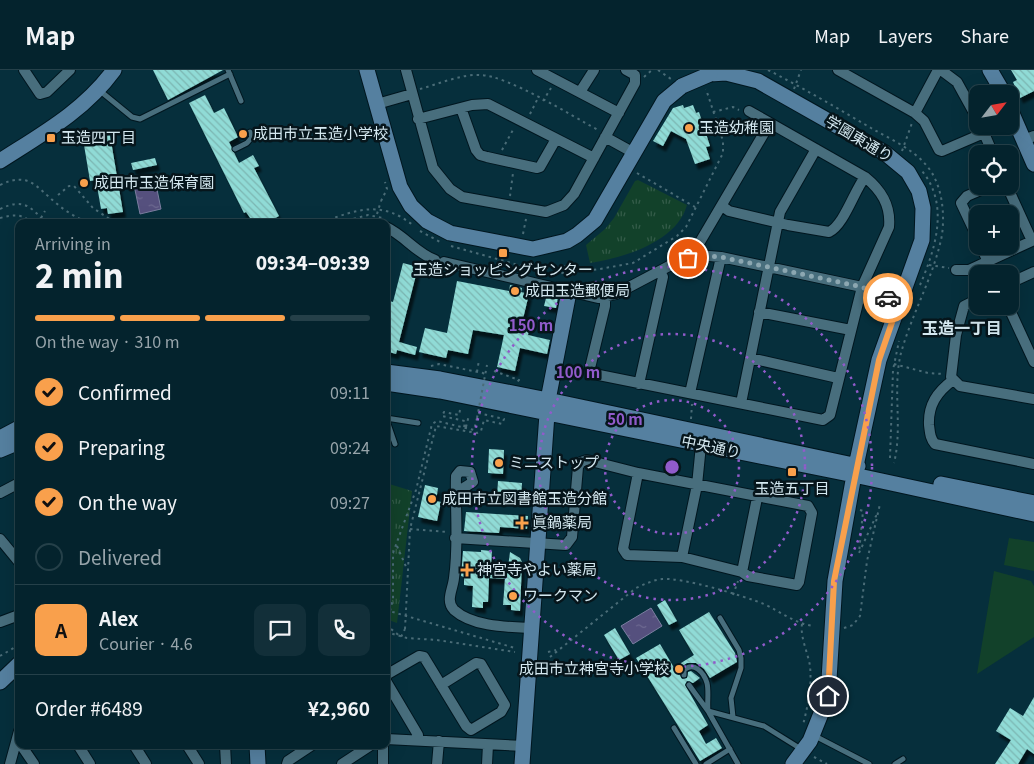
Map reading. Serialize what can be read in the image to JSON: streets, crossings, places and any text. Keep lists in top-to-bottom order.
{
  "streets": {
    "street": ["学園東通り", "中央通り"]
  },
  "crossings": [
    ["学園東通り", "中央通り"]
  ],
  "districts": ["玉造一丁目"],
  "places": {
    "other": [
      "玉造幼稚園",
      "成田市立玉造小学校",
      "成田市玉造保育園",
      "成田玉造郵便局",
      "ミニストップ",
      "成田市立図書館玉造分館",
      "ワークマン",
      "成田市立神宮寺小学校"
    ],
    "transit": ["玉造四丁目", "玉造ショッピングセンター", "玉造五丁目"],
    "health": ["眞鍋薬局", "神宮寺やよい薬局"]
  },
  "north": "top right",
  "page": {
    "header": "Map",
    "nav": ["Map", "Layers", "Share"],
    "map_buttons": ["+", "−"],
    "heading": ["2 min", "Arriving in", "09:34–09:39"],
    "panel": [
      "Alex",
      "Courier · 4.6",
      "Order #6489",
      "¥2,960"
    ],
    "bar": "On the way · 310 m",
    "list": [
      ["Confirmed", "09:11"],
      ["Preparing", "09:24"],
      ["On the way", "09:27"],
      "Delivered"
    ],
    "round": "A"
  },
  "rings": ["150 m", "100 m", "50 m"]
}
